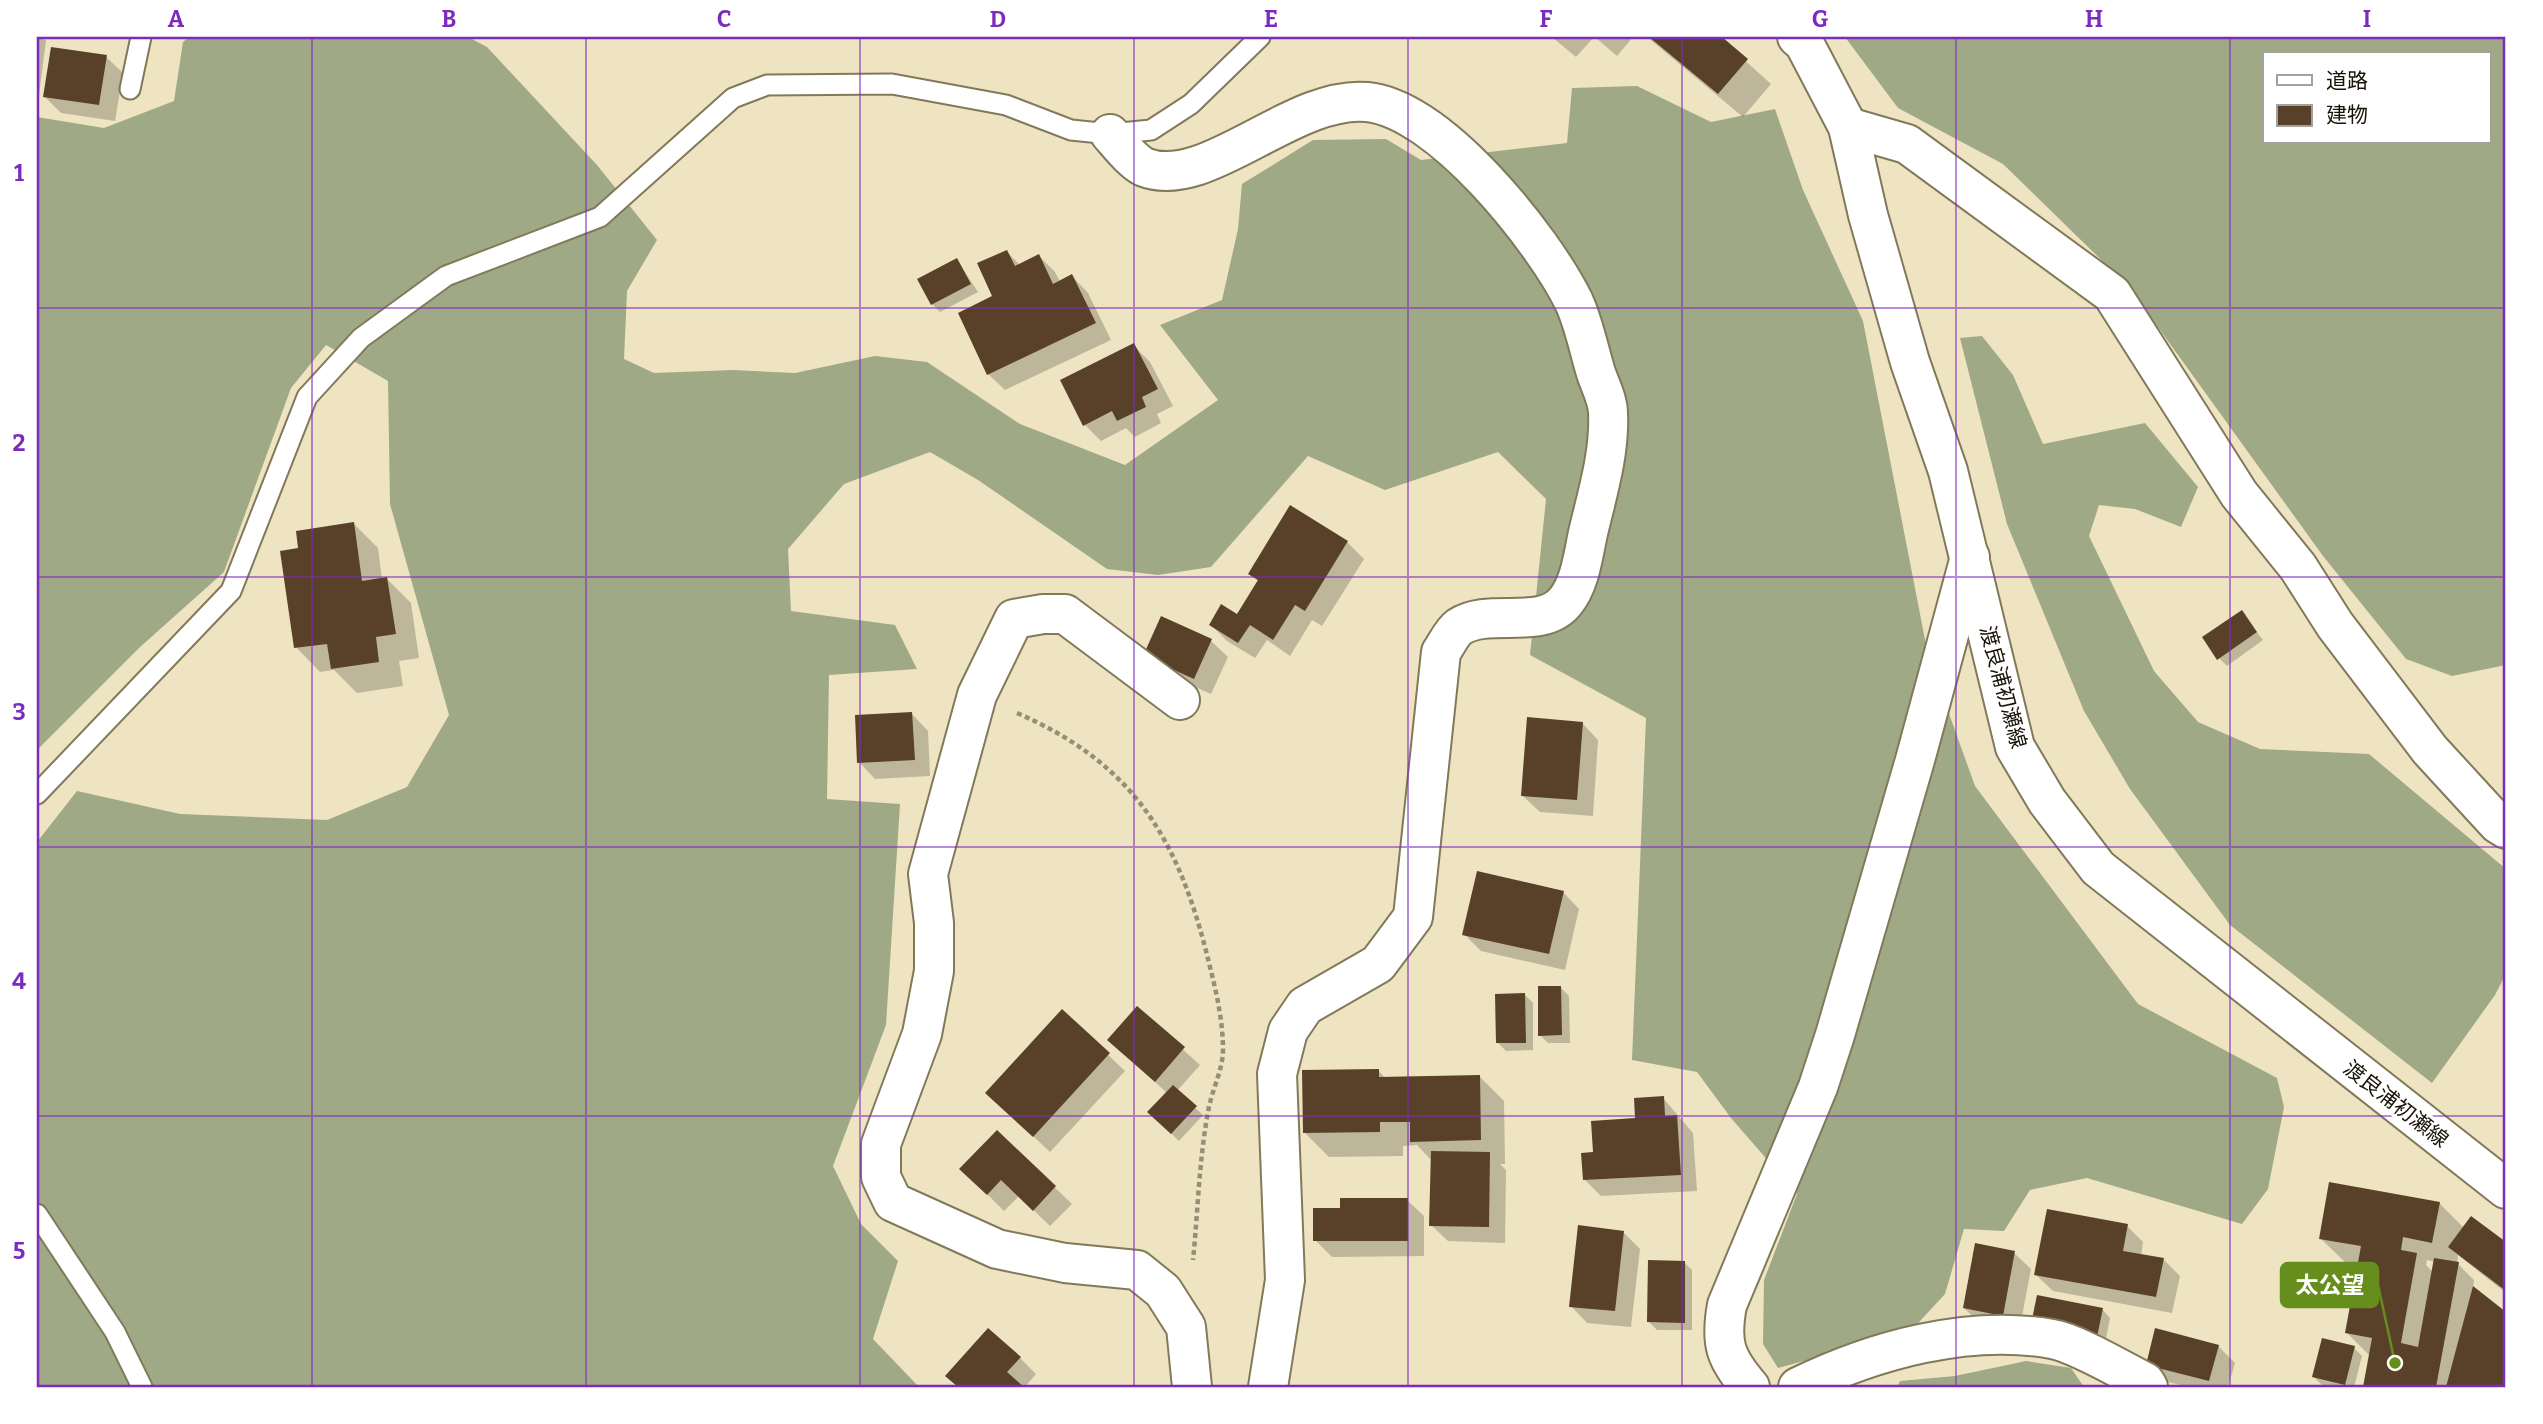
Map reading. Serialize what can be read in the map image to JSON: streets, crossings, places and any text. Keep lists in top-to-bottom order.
{
  "streets": {
    "street": ["渡良浦初瀬線"]
  },
  "places": ["太公望"],
  "legend": ["道路", "建物"],
  "grid": {
    "columns": [
      "A",
      "B",
      "C",
      "D",
      "E",
      "F",
      "G",
      "H",
      "I"
    ],
    "rows": [
      "1",
      "2",
      "3",
      "4",
      "5"
    ]
  }
}
